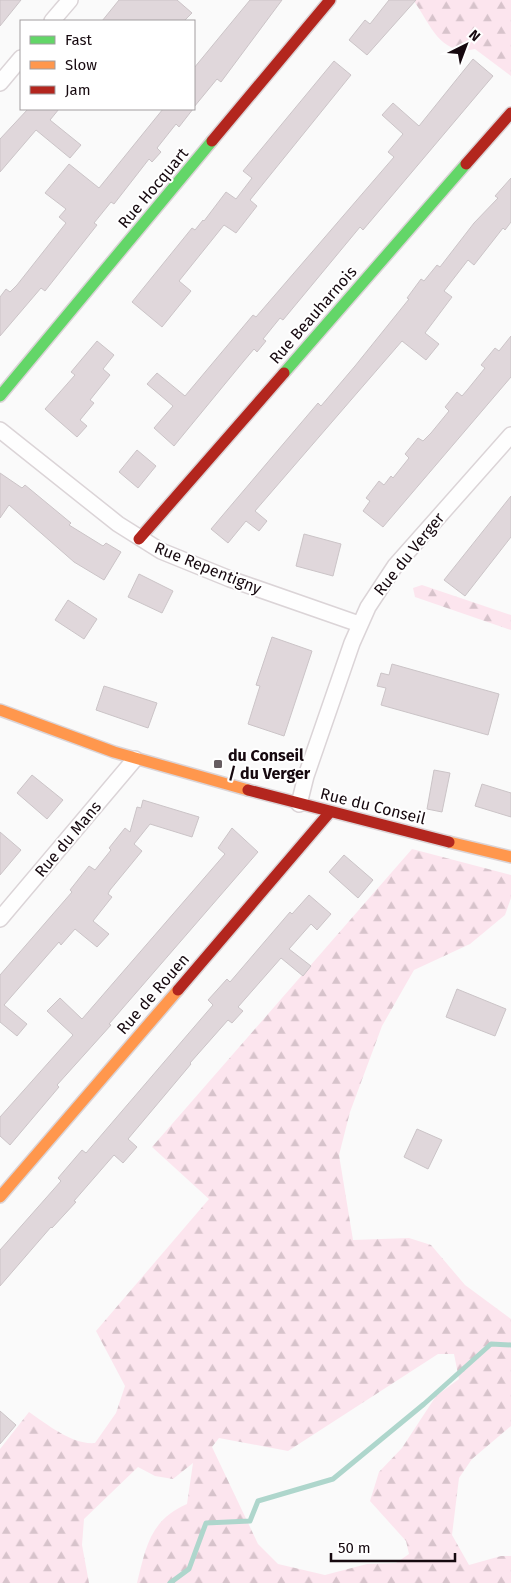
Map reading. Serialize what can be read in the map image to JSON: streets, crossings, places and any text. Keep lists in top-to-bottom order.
{
  "streets": {
    "street": [
      "Rue Hocquart",
      "Rue Beauharnois",
      "Rue du Verger",
      "Rue Repentigny",
      "Rue du Conseil",
      "Rue du Mans",
      "Rue de Rouen"
    ]
  },
  "crossings": [
    ["Rue Beauharnois", "Rue Repentigny"],
    ["Rue du Verger", "Rue Repentigny"],
    ["Rue du Verger", "Rue du Conseil"],
    ["Rue du Conseil", "Rue du Mans"],
    ["Rue du Conseil", "Rue de Rouen"]
  ],
  "places": {
    "transit": ["du Conseil / du Verger"]
  },
  "legend": ["Fast", "Slow", "Jam"],
  "scale_bar": "50 m",
  "north": "top right"
}
